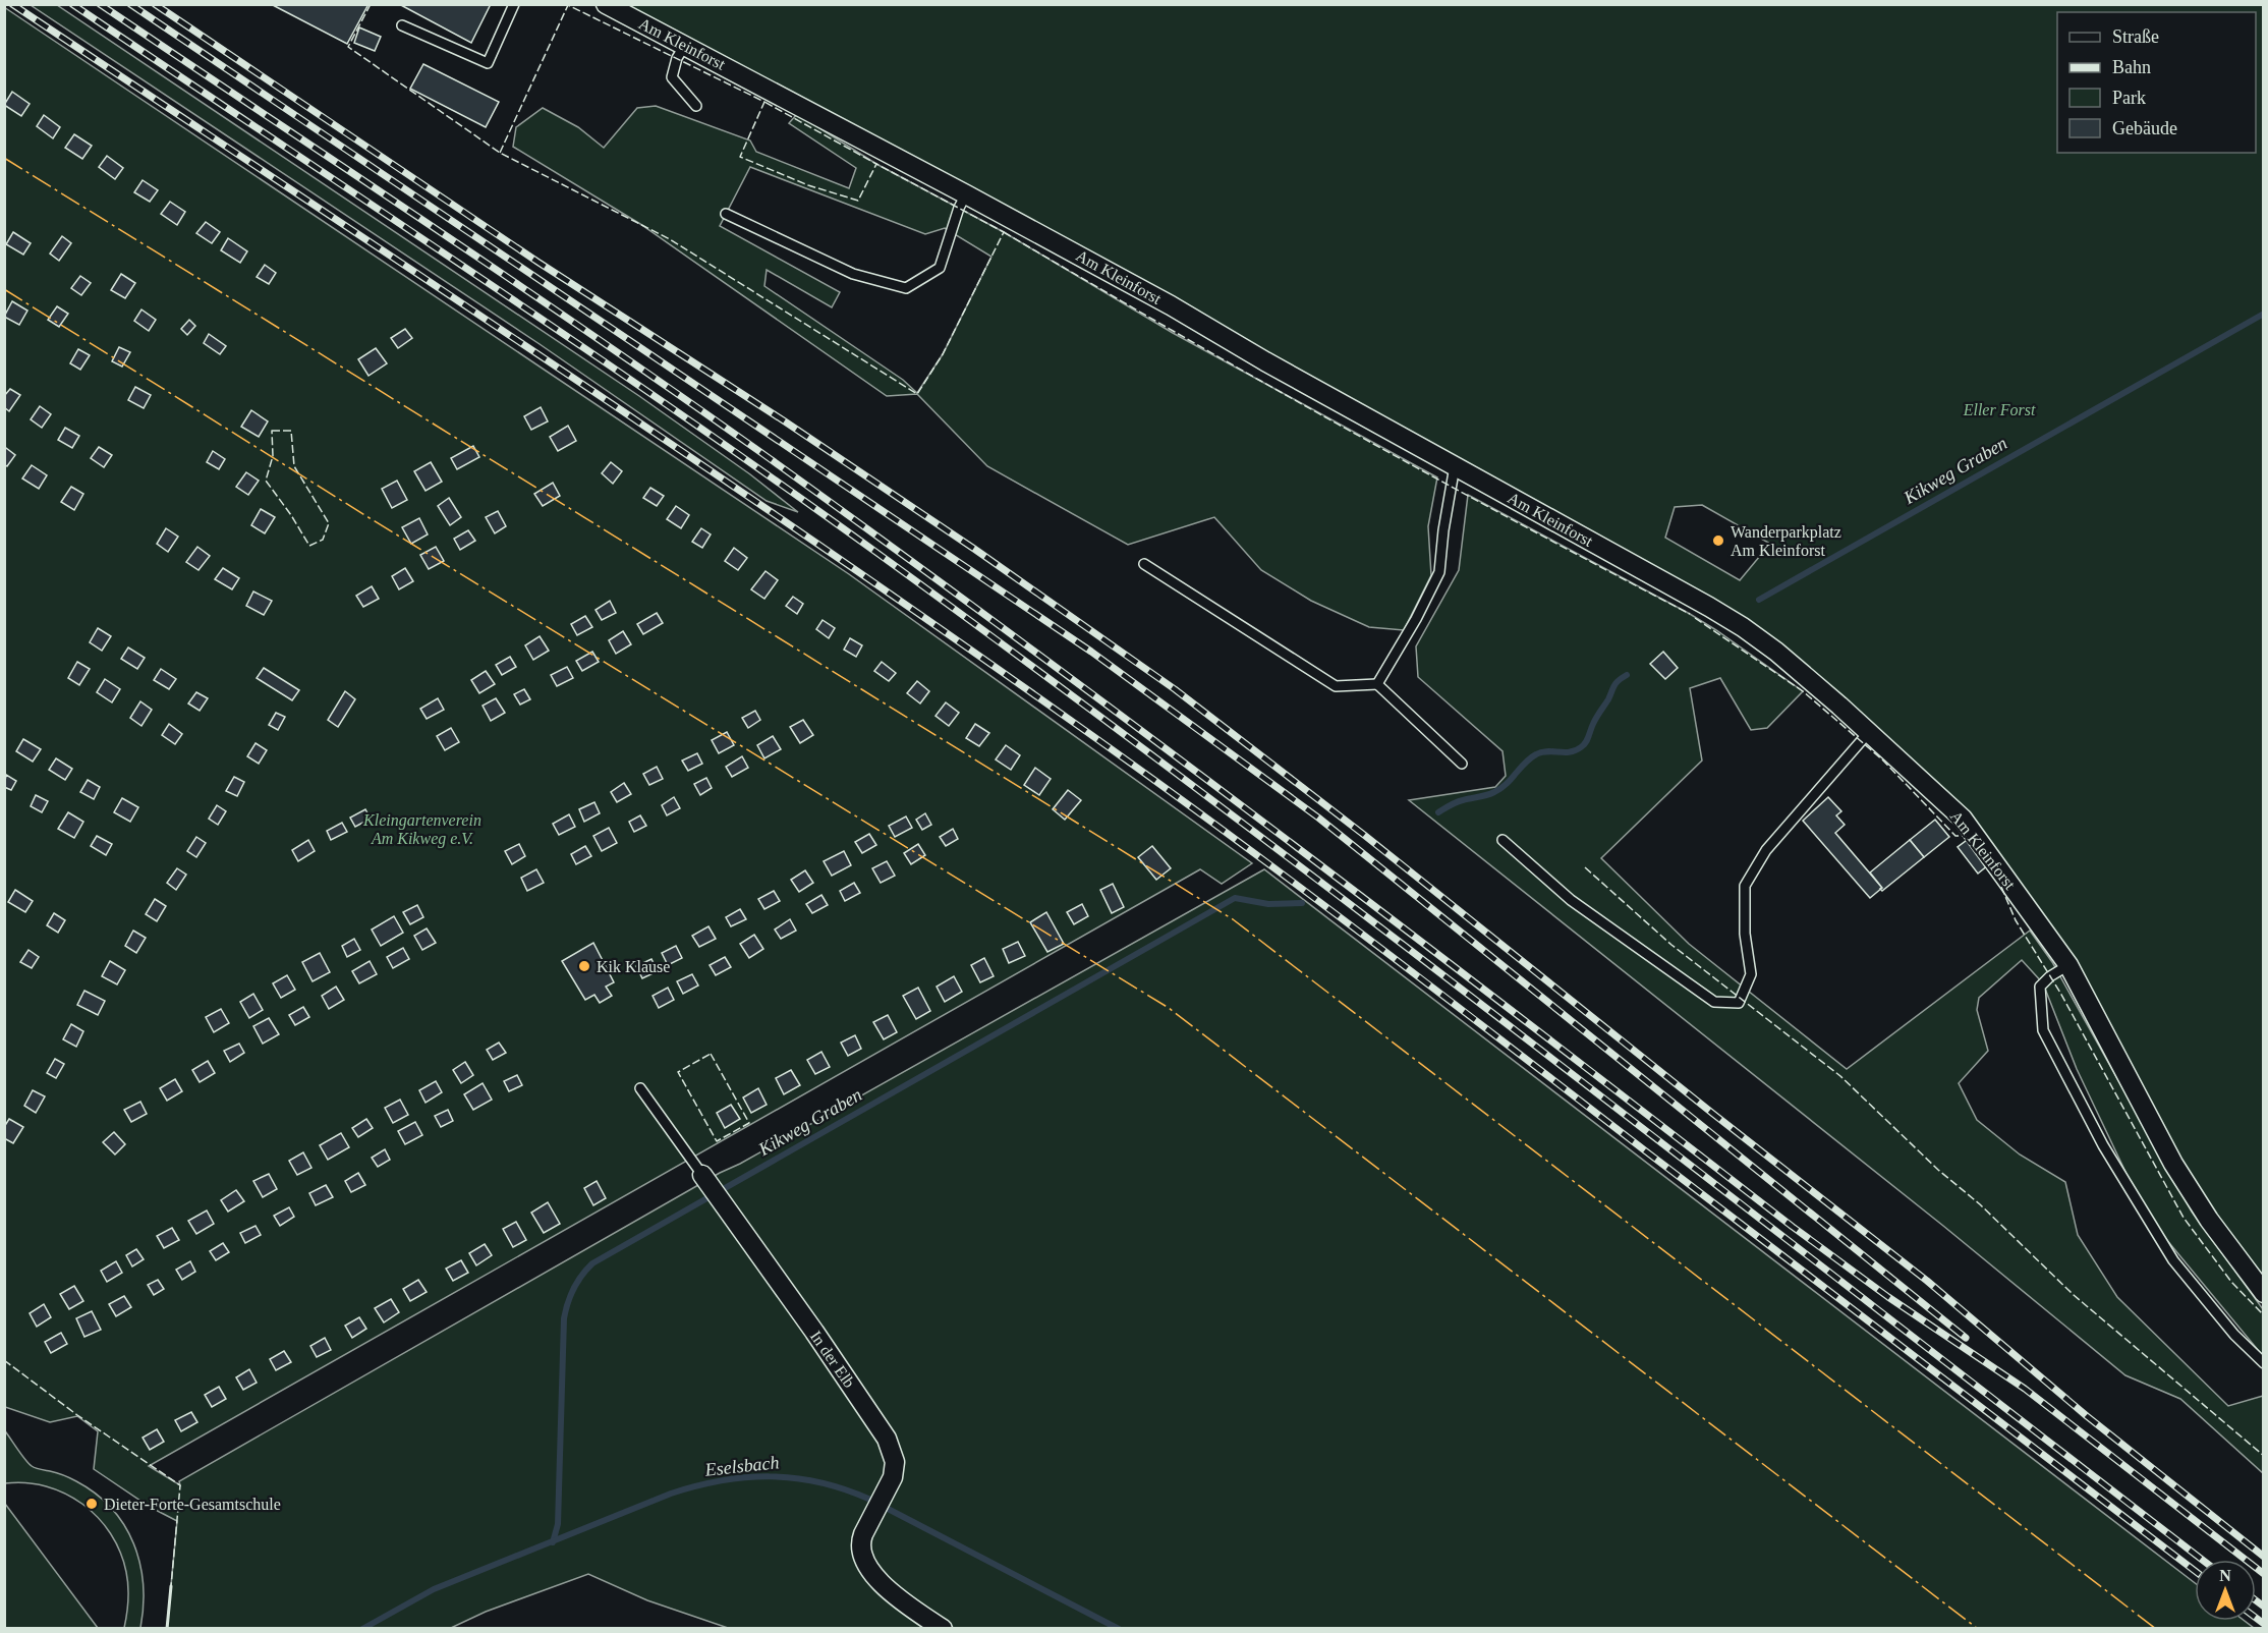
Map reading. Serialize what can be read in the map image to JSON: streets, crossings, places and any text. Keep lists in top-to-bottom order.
{
  "streets": {
    "street": ["Am Kleinforst", "In der Elb"]
  },
  "water": ["Kikweg Graben", "Eselsbach"],
  "parks": ["Eller Forst", "Kleingartenverein Am Kikweg e.V."],
  "places": ["Wanderparkplatz Am Kleinforst", "Kik Klause", "Dieter-Forte-Gesamtschule"],
  "legend": [
    "Straße",
    "Bahn",
    "Park",
    "Gebäude"
  ],
  "north": "top"
}
